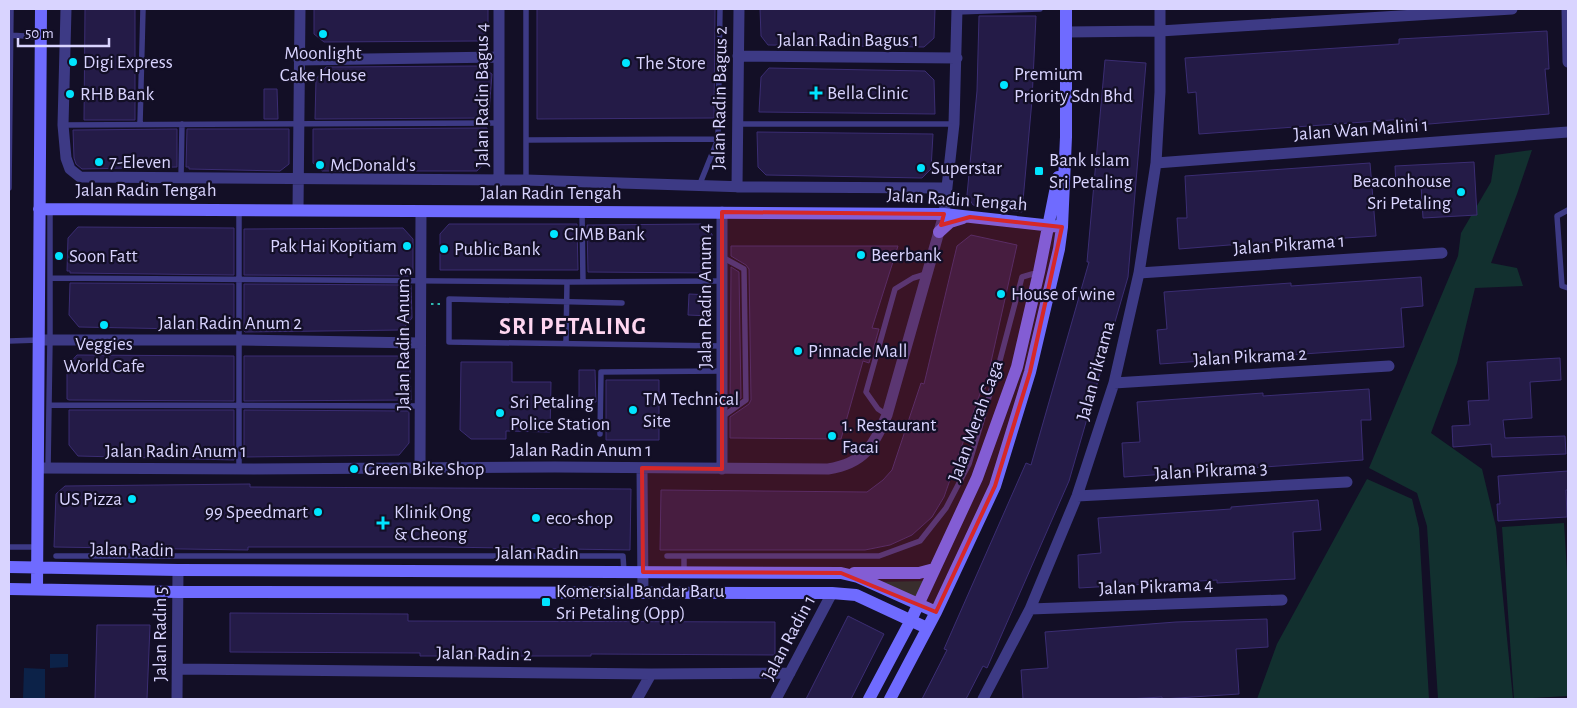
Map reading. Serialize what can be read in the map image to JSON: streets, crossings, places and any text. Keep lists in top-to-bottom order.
{
  "streets": {
    "street": [
      "Jalan Radin Bagus 1",
      "Jalan Radin Bagus 4",
      "Jalan Radin Bagus 2",
      "Jalan Wan Malini 1",
      "Jalan Radin Tengah",
      "Jalan Pikrama 1",
      "Jalan Radin Anum 4",
      "Jalan Radin Anum 2",
      "Jalan Radin Anum 3",
      "Jalan Pikrama 2",
      "Jalan Pikrama",
      "Jalan Merah Caga",
      "Jalan Radin Anum 1",
      "Jalan Pikrama 3",
      "Jalan Radin",
      "Jalan Pikrama 4",
      "Jalan Radin 5",
      "Jalan Radin 1",
      "Jalan Radin 2"
    ]
  },
  "crossings": [
    ["Jalan Radin Bagus 1", "Jalan Radin Bagus 2"],
    ["Jalan Radin Bagus 1", "Jalan Radin Anum 1"],
    ["Jalan Radin Bagus 4", "Jalan Radin Tengah"],
    ["Jalan Radin Bagus 2", "Jalan Radin Tengah"],
    ["Jalan Wan Malini 1", "Jalan Pikrama"],
    ["Jalan Radin Tengah", "Jalan Radin Anum 4"],
    ["Jalan Radin Tengah", "Jalan Radin Anum 3"],
    ["Jalan Radin Tengah", "Jalan Merah Caga"],
    ["Jalan Radin Tengah", "Jalan Radin Anum 1"],
    ["Jalan Pikrama 1", "Jalan Pikrama"],
    ["Jalan Radin Anum 4", "Jalan Radin Anum 1"],
    ["Jalan Radin Anum 2", "Jalan Radin Anum 3"],
    ["Jalan Radin Anum 3", "Jalan Radin Anum 1"],
    ["Jalan Pikrama 2", "Jalan Pikrama"],
    ["Jalan Pikrama", "Jalan Pikrama 3"],
    ["Jalan Pikrama", "Jalan Pikrama 4"],
    ["Jalan Merah Caga", "Jalan Radin"],
    ["Jalan Radin", "Jalan Radin 5"],
    ["Jalan Radin", "Jalan Radin 1"],
    ["Jalan Radin 5", "Jalan Radin 2"],
    ["Jalan Radin 1", "Jalan Radin 2"]
  ],
  "districts": ["SRI PETALING"],
  "places": {
    "other": [
      "Moonlight Cake House",
      "Digi Express",
      "The Store",
      "Premium Priority Sdn Bhd",
      "RHB Bank",
      "7-Eleven",
      "McDonald's",
      "Superstar",
      "Beaconhouse Sri Petaling",
      "CIMB Bank",
      "Pak Hai Kopitiam",
      "Public Bank",
      "Beerbank",
      "Soon Fatt",
      "House of wine",
      "Veggies World Cafe",
      "Pinnacle Mall",
      "TM Technical Site",
      "Sri Petaling Police Station",
      "1. Restaurant Facai",
      "Green Bike Shop",
      "US Pizza",
      "99 Speedmart",
      "eco-shop"
    ],
    "health": ["Bella Clinic", "Klinik Ong & Cheong"],
    "transit": ["Bank Islam Sri Petaling", "Komersial Bandar Baru Sri Petaling (Opp)"]
  },
  "scale_bar": "50 m"
}
